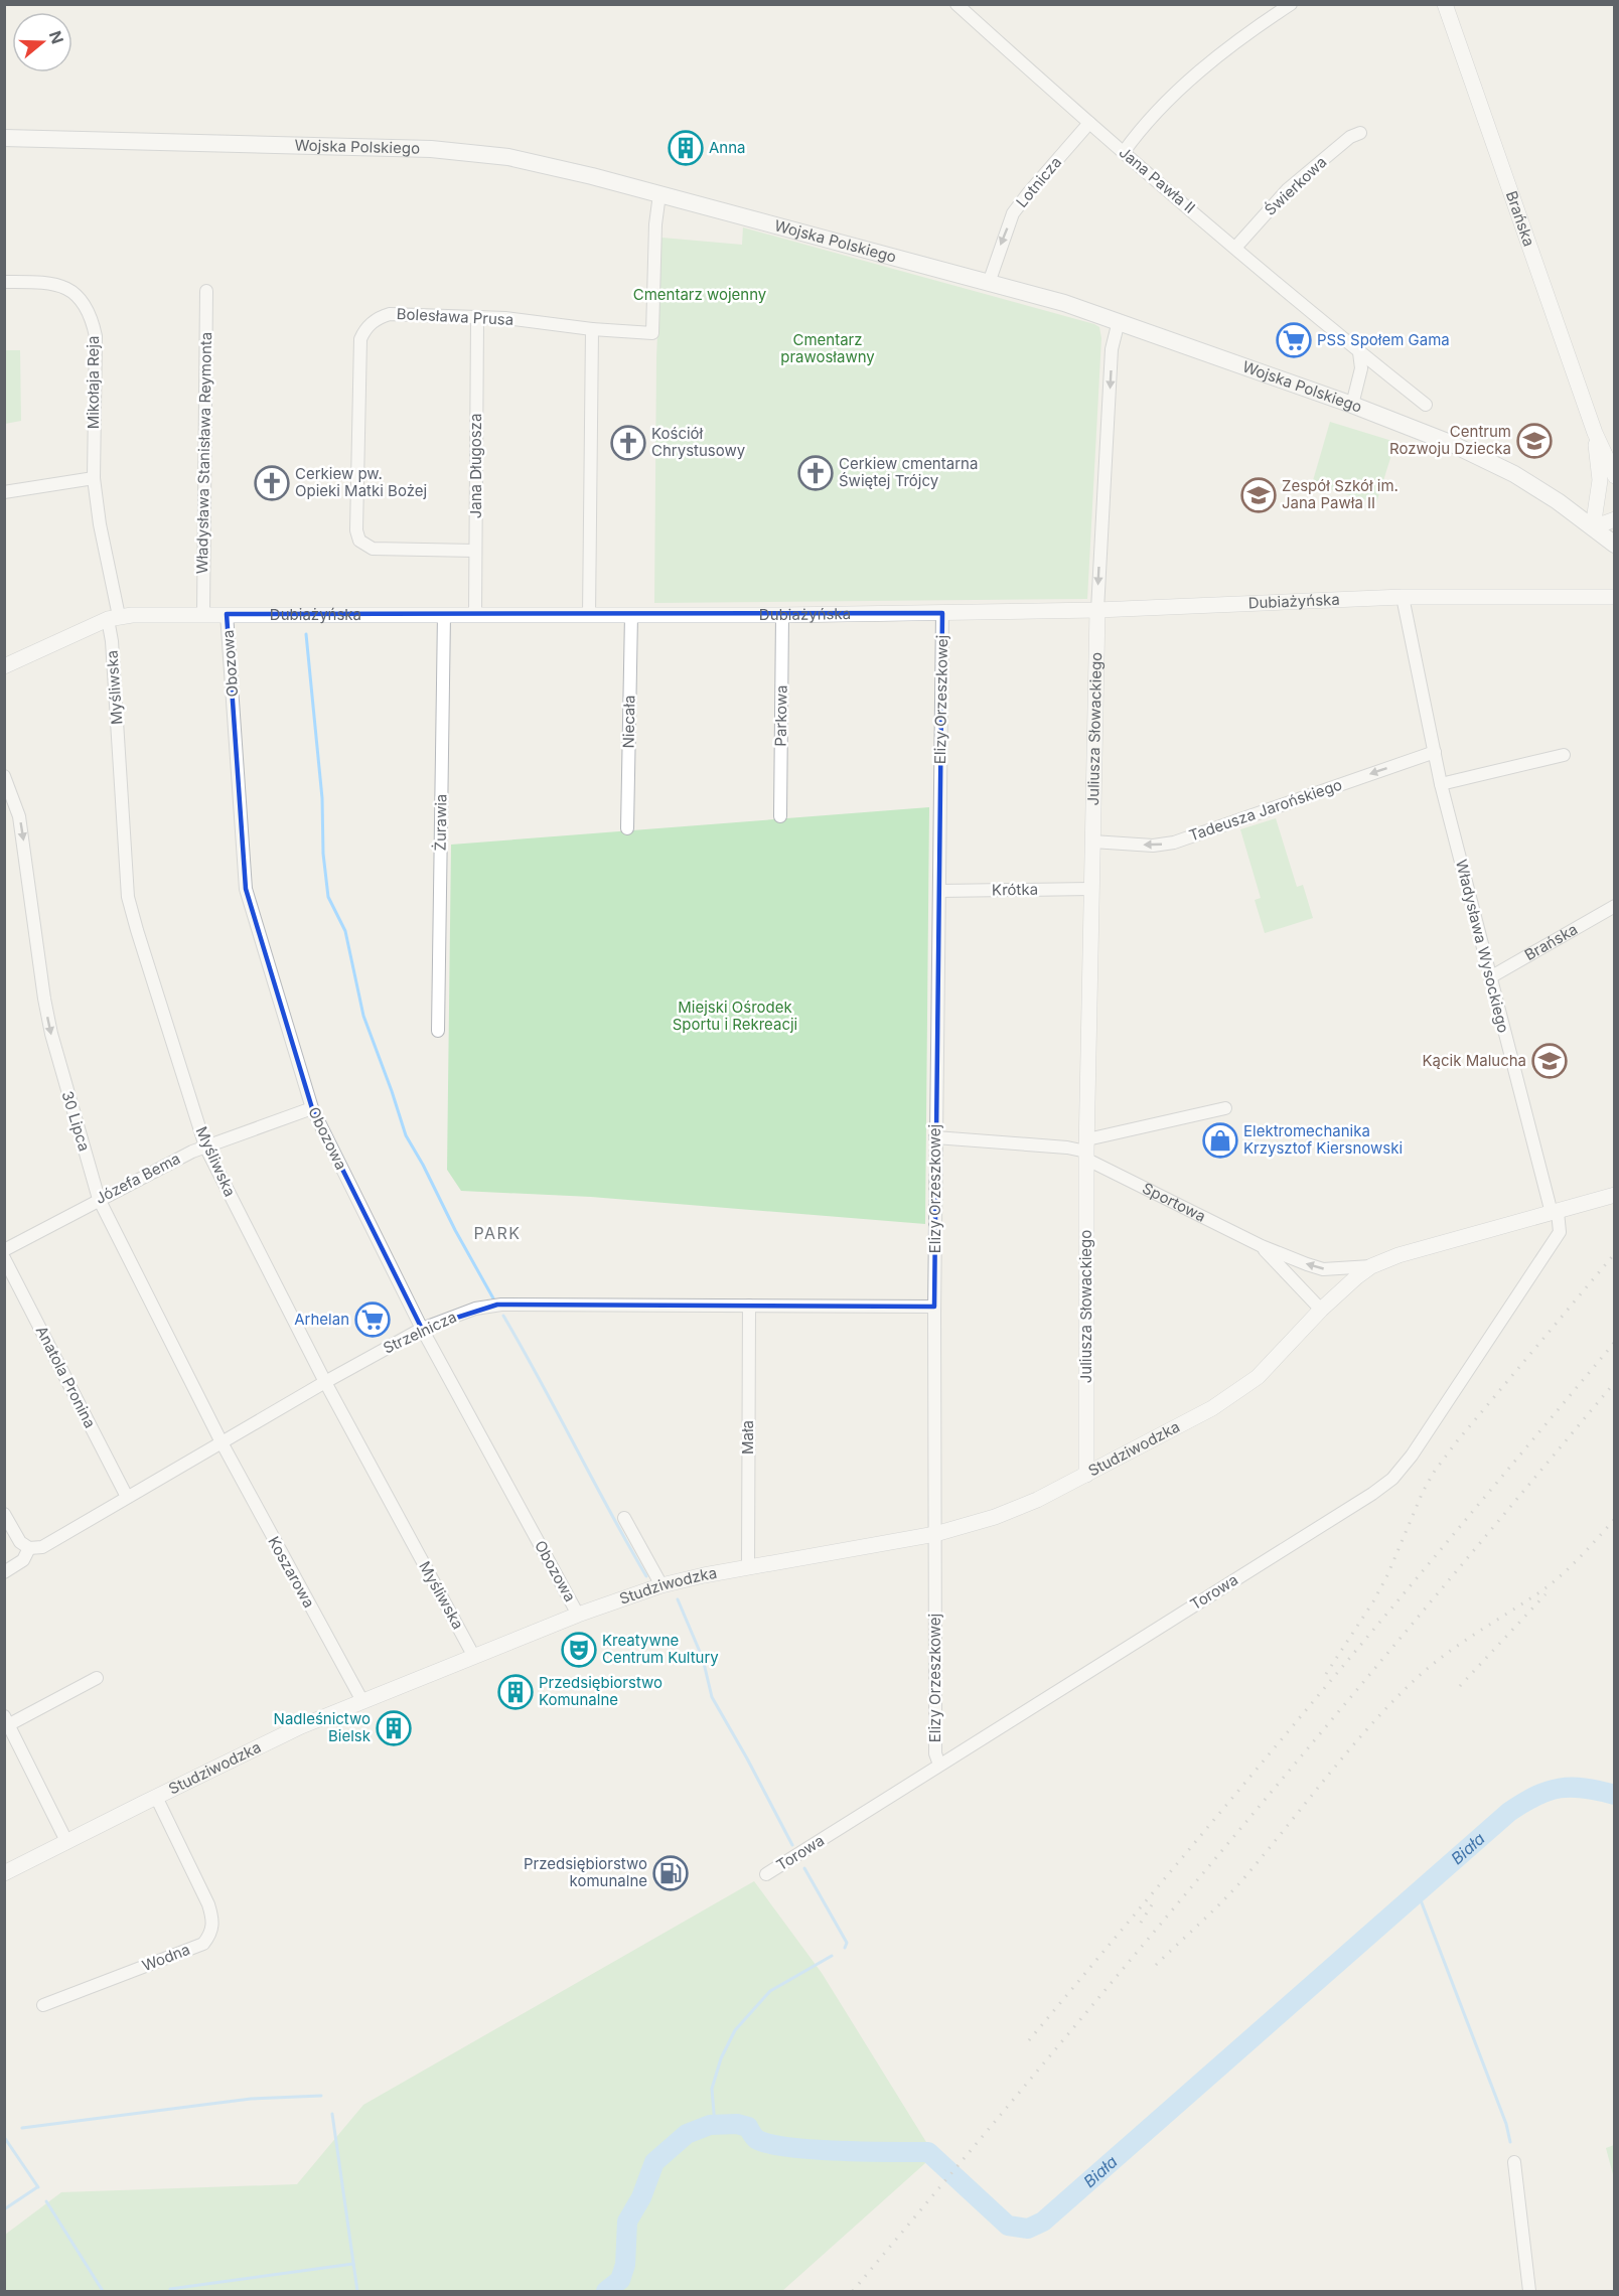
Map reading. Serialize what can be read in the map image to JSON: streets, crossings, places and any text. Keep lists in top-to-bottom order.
{
  "streets": {
    "main road": ["Wojska Polskiego"],
    "street": [
      "Jana Pawła II",
      "Lotnicza",
      "Świerkowa",
      "Brańska",
      "Bolesława Prusa",
      "Mikołaja Reja",
      "Władysława Stanisława Reymonta",
      "Jana Długosza",
      "Dubiażyńska",
      "Obozowa",
      "Myśliwska",
      "Elizy Orzeszkowej",
      "Parkowa",
      "Niecała",
      "Juliusza Słowackiego",
      "Tadeusza Jarońskiego",
      "Żurawia",
      "Krótka",
      "Władysława Wysockiego",
      "30 Lipca",
      "Józefa Bema",
      "Sportowa",
      "Strzelnicza",
      "Anatola Pronina",
      "Mała",
      "Studziwodzka",
      "Koszarowa",
      "Torowa",
      "Wodna"
    ]
  },
  "crossings": [
    ["Wojska Polskiego", "Lotnicza"],
    ["Wojska Polskiego", "Brańska"],
    ["Wojska Polskiego", "Bolesława Prusa"],
    ["Wojska Polskiego", "Juliusza Słowackiego"],
    ["Jana Pawła II", "Lotnicza"],
    ["Jana Pawła II", "Świerkowa"],
    ["Brańska", "Władysława Wysockiego"],
    ["Bolesława Prusa", "Jana Długosza"],
    ["Mikołaja Reja", "Dubiażyńska"],
    ["Mikołaja Reja", "Myśliwska"],
    ["Władysława Stanisława Reymonta", "Dubiażyńska"],
    ["Jana Długosza", "Dubiażyńska"],
    ["Dubiażyńska", "Obozowa"],
    ["Dubiażyńska", "Myśliwska"],
    ["Dubiażyńska", "Elizy Orzeszkowej"],
    ["Dubiażyńska", "Parkowa"],
    ["Dubiażyńska", "Niecała"],
    ["Dubiażyńska", "Juliusza Słowackiego"],
    ["Dubiażyńska", "Żurawia"],
    ["Dubiażyńska", "Władysława Wysockiego"],
    ["Obozowa", "Józefa Bema"],
    ["Obozowa", "Strzelnicza"],
    ["Obozowa", "Studziwodzka"],
    ["Myśliwska", "Józefa Bema"],
    ["Myśliwska", "Strzelnicza"],
    ["Myśliwska", "Studziwodzka"],
    ["Elizy Orzeszkowej", "Krótka"],
    ["Elizy Orzeszkowej", "Sportowa"],
    ["Elizy Orzeszkowej", "Strzelnicza"],
    ["Elizy Orzeszkowej", "Studziwodzka"],
    ["Elizy Orzeszkowej", "Torowa"],
    ["Juliusza Słowackiego", "Tadeusza Jarońskiego"],
    ["Juliusza Słowackiego", "Krótka"],
    ["Juliusza Słowackiego", "Sportowa"],
    ["Juliusza Słowackiego", "Studziwodzka"],
    ["Tadeusza Jarońskiego", "Władysława Wysockiego"],
    ["Władysława Wysockiego", "Sportowa"],
    ["Władysława Wysockiego", "Torowa"],
    ["30 Lipca", "Józefa Bema"],
    ["30 Lipca", "Strzelnicza"],
    ["30 Lipca", "Koszarowa"],
    ["Sportowa", "Studziwodzka"],
    ["Sportowa", "Torowa"],
    ["Strzelnicza", "Anatola Pronina"],
    ["Strzelnicza", "Mała"],
    ["Strzelnicza", "Koszarowa"],
    ["Mała", "Studziwodzka"],
    ["Studziwodzka", "Koszarowa"],
    ["Studziwodzka", "Wodna"]
  ],
  "one_way": ["Lotnicza", "Tadeusza Jarońskiego", "30 Lipca"],
  "districts": ["PARK"],
  "water": ["Biała"],
  "parks": ["Cmentarz wojenny", "Cmentarz prawosławny", "Miejski Ośrodek Sportu i Rekreacji"],
  "places": {
    "building": ["Anna", "Przedsiębiorstwo Komunalne", "Nadleśnictwo Bielsk"],
    "supermarket": ["PSS Społem Gama", "Arhelan"],
    "school or university": ["Centrum Rozwoju Dziecka", "Zespół Szkół im. Jana Pawła II", "Kącik Malucha"],
    "church": ["Kościół Chrystusowy", "Cerkiew cmentarna Świętej Trójcy", "Cerkiew pw. Opieki Matki Bożej"],
    "shop": ["Elektromechanika Krzysztof Kiersnowski"],
    "theatre": ["Kreatywne Centrum Kultury"],
    "fuel station": ["Przedsiębiorstwo komunalne"]
  },
  "north": "right"
}
